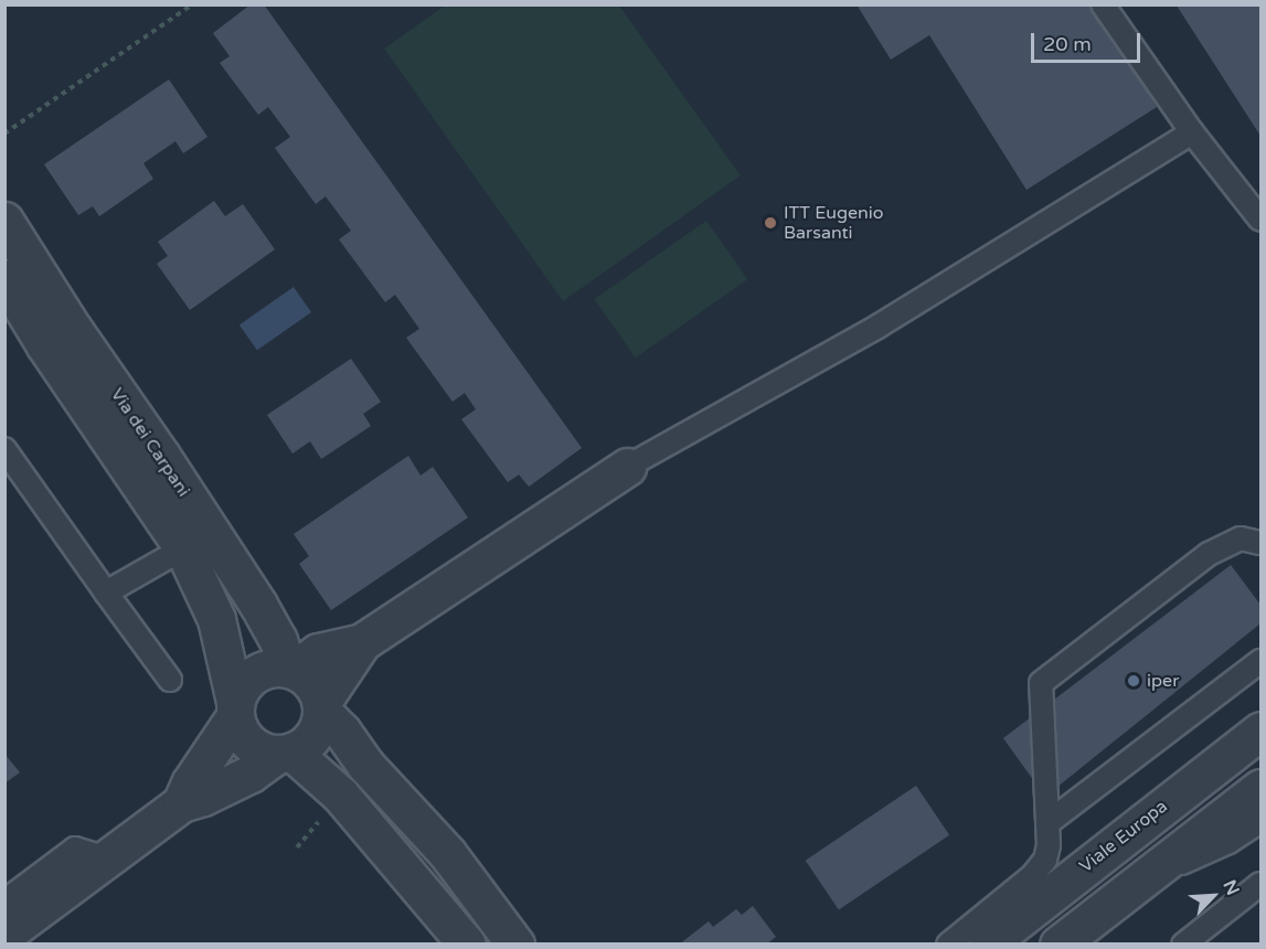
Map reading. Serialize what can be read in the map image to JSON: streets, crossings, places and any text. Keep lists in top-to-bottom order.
{
  "streets": {
    "street": ["Via dei Carpani", "Viale Europa"]
  },
  "places": ["ITT Eugenio Barsanti", "iper"],
  "scale_bar": "20 m",
  "north": "top right"
}
